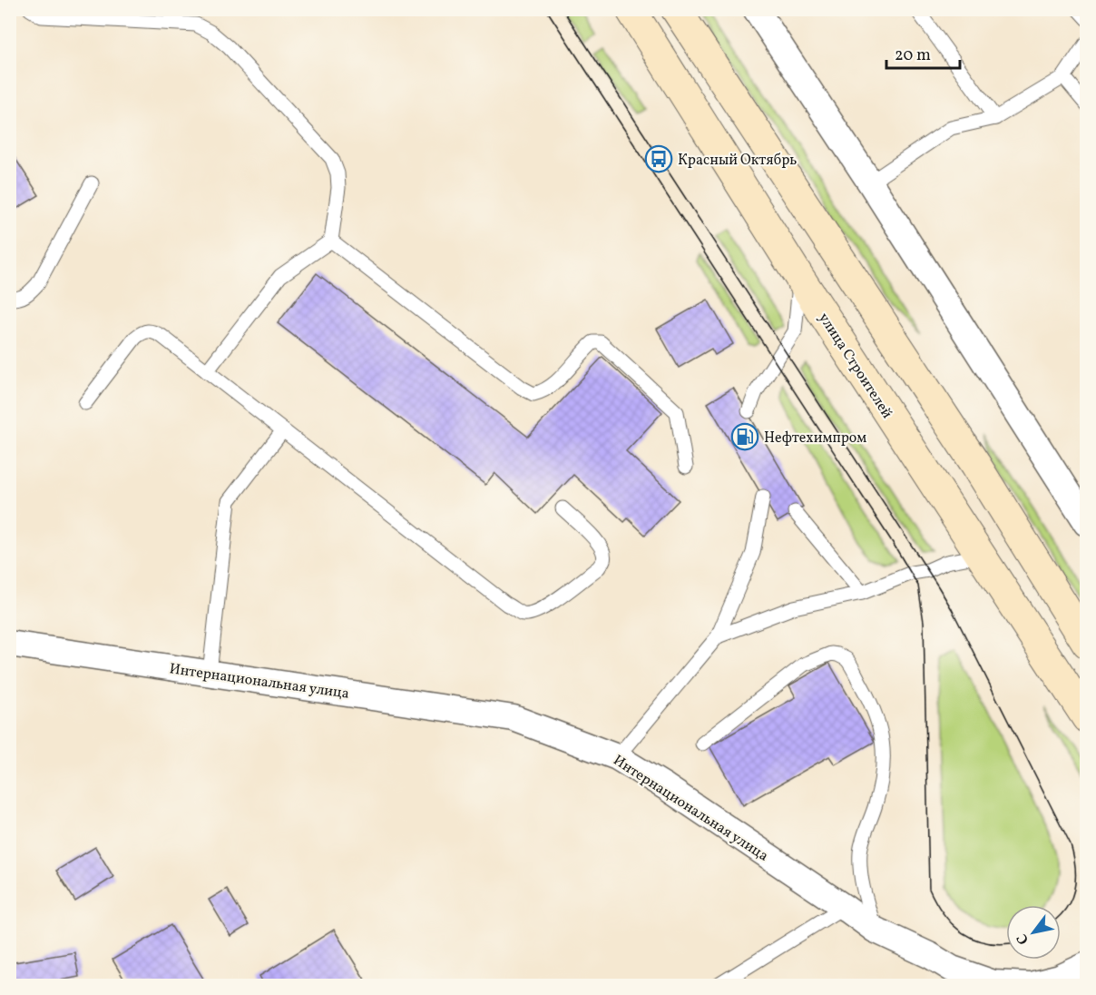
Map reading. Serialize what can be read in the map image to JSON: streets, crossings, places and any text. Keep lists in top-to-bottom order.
{
  "streets": {
    "main road": ["улица Строителей"],
    "street": ["Интернациональная улица"]
  },
  "places": {
    "bus stop": ["Красный Октябрь"],
    "fuel station": ["Нефтехимпром"]
  },
  "scale_bar": "20 m",
  "north": "bottom left"
}
